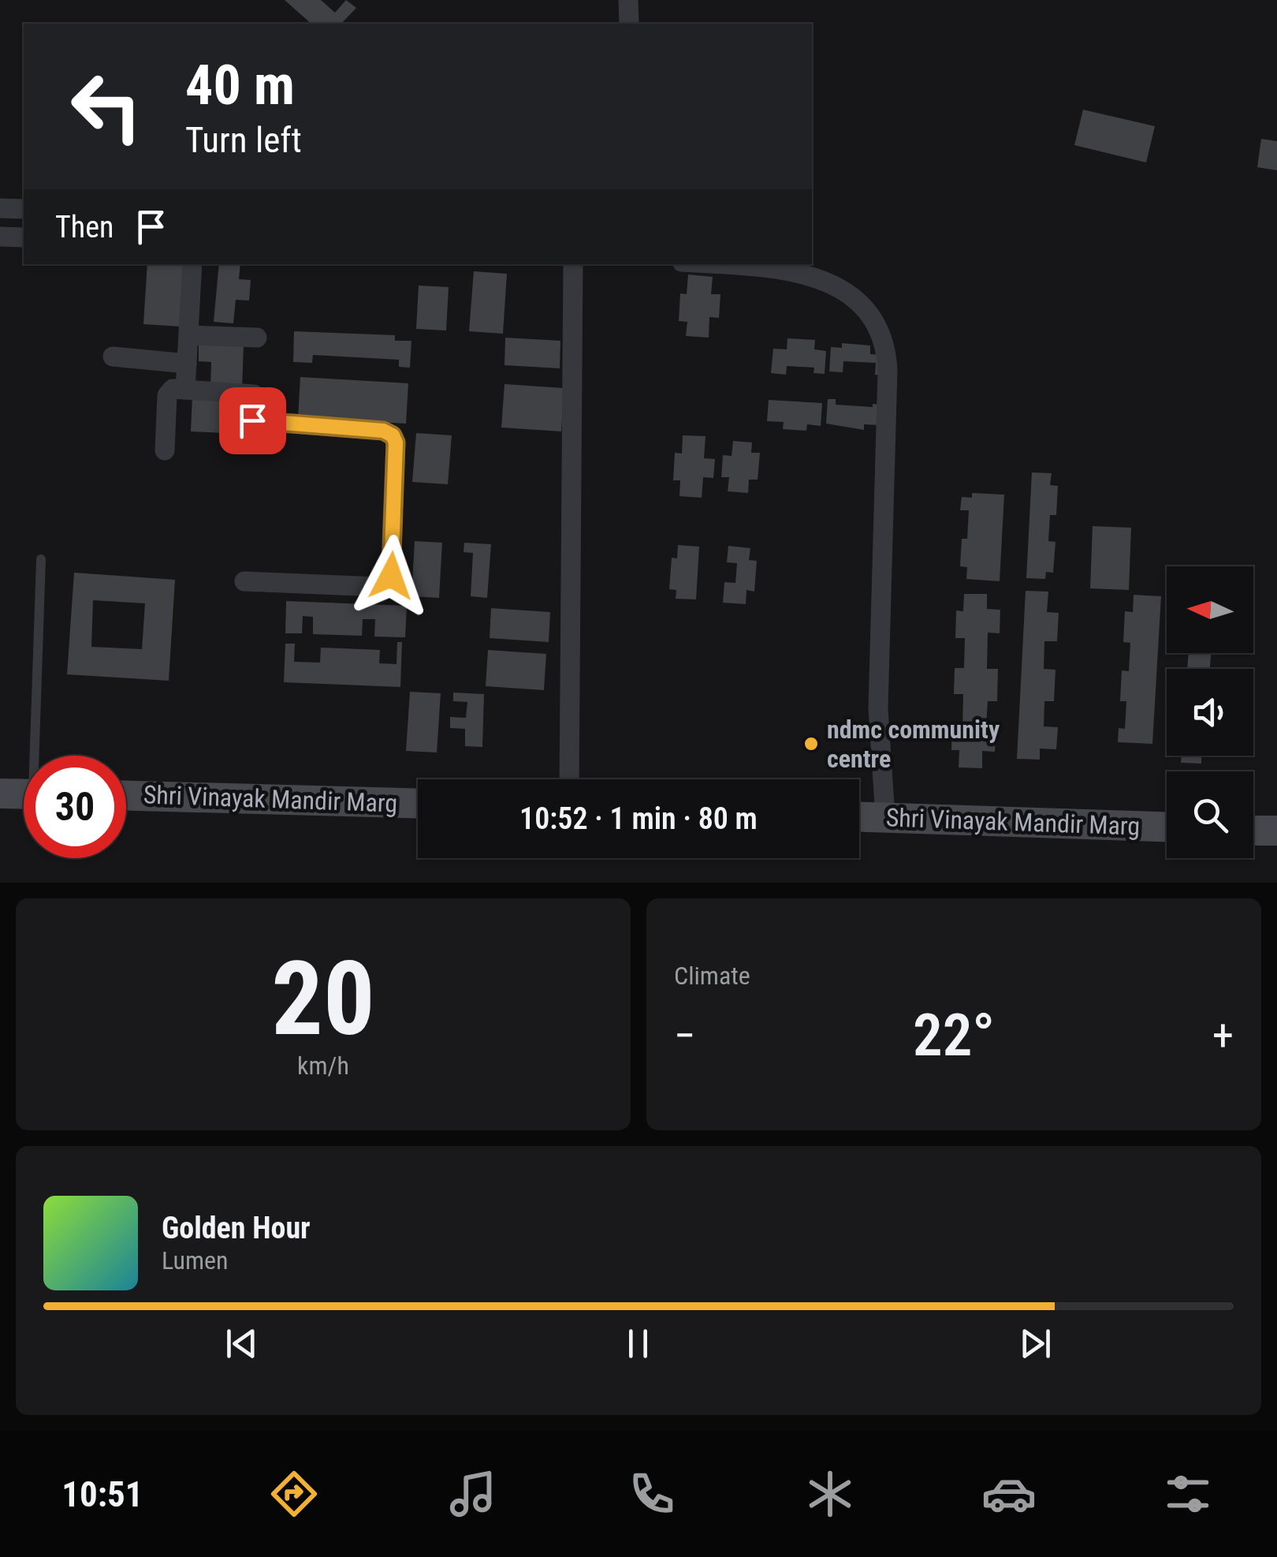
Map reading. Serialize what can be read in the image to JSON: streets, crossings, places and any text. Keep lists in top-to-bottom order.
{
  "streets": {
    "street": ["Shri Vinayak Mandir Marg"]
  },
  "places": ["ndmc community centre"],
  "north": "left",
  "page": {
    "turn": ["40 m", "Turn left"],
    "then": "Then",
    "limit": "30",
    "trip": "10:52 · 1 min · 80 m",
    "tile": [
      ["20", "km/h"],
      "Climate"
    ],
    "heat": ["−", "22°", "+"],
    "song": ["Golden Hour", "Lumen"],
    "tabs": "10:51"
  }
}
